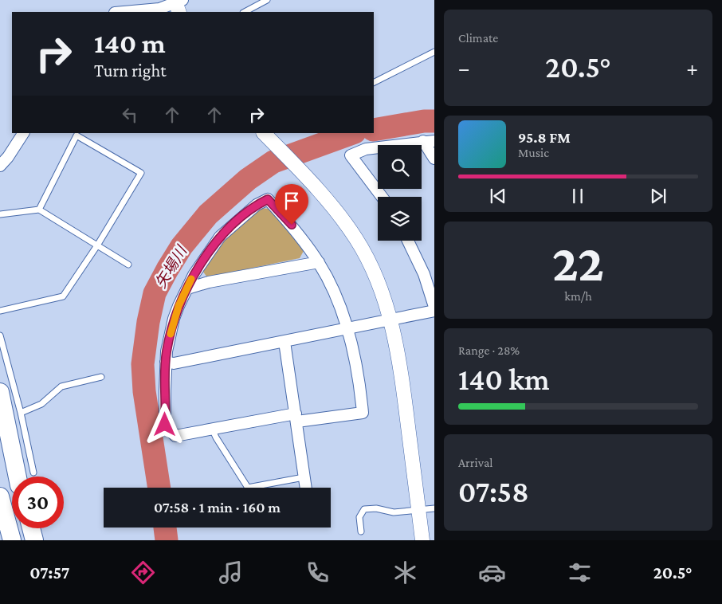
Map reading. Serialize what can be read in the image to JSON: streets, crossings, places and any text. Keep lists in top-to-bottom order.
{
  "water": ["矢場川"],
  "page": {
    "tile": [
      "Climate",
      ["22", "km/h"],
      ["Range · 28%", "140 km"],
      ["Arrival", "07:58"]
    ],
    "turn": ["140 m", "Turn right"],
    "heat": ["−", "20.5°", "+"],
    "song": ["95.8 FM", "Music"],
    "limit": "30",
    "trip": "07:58 · 1 min · 160 m",
    "tabs": ["07:57", "20.5°"]
  }
}
